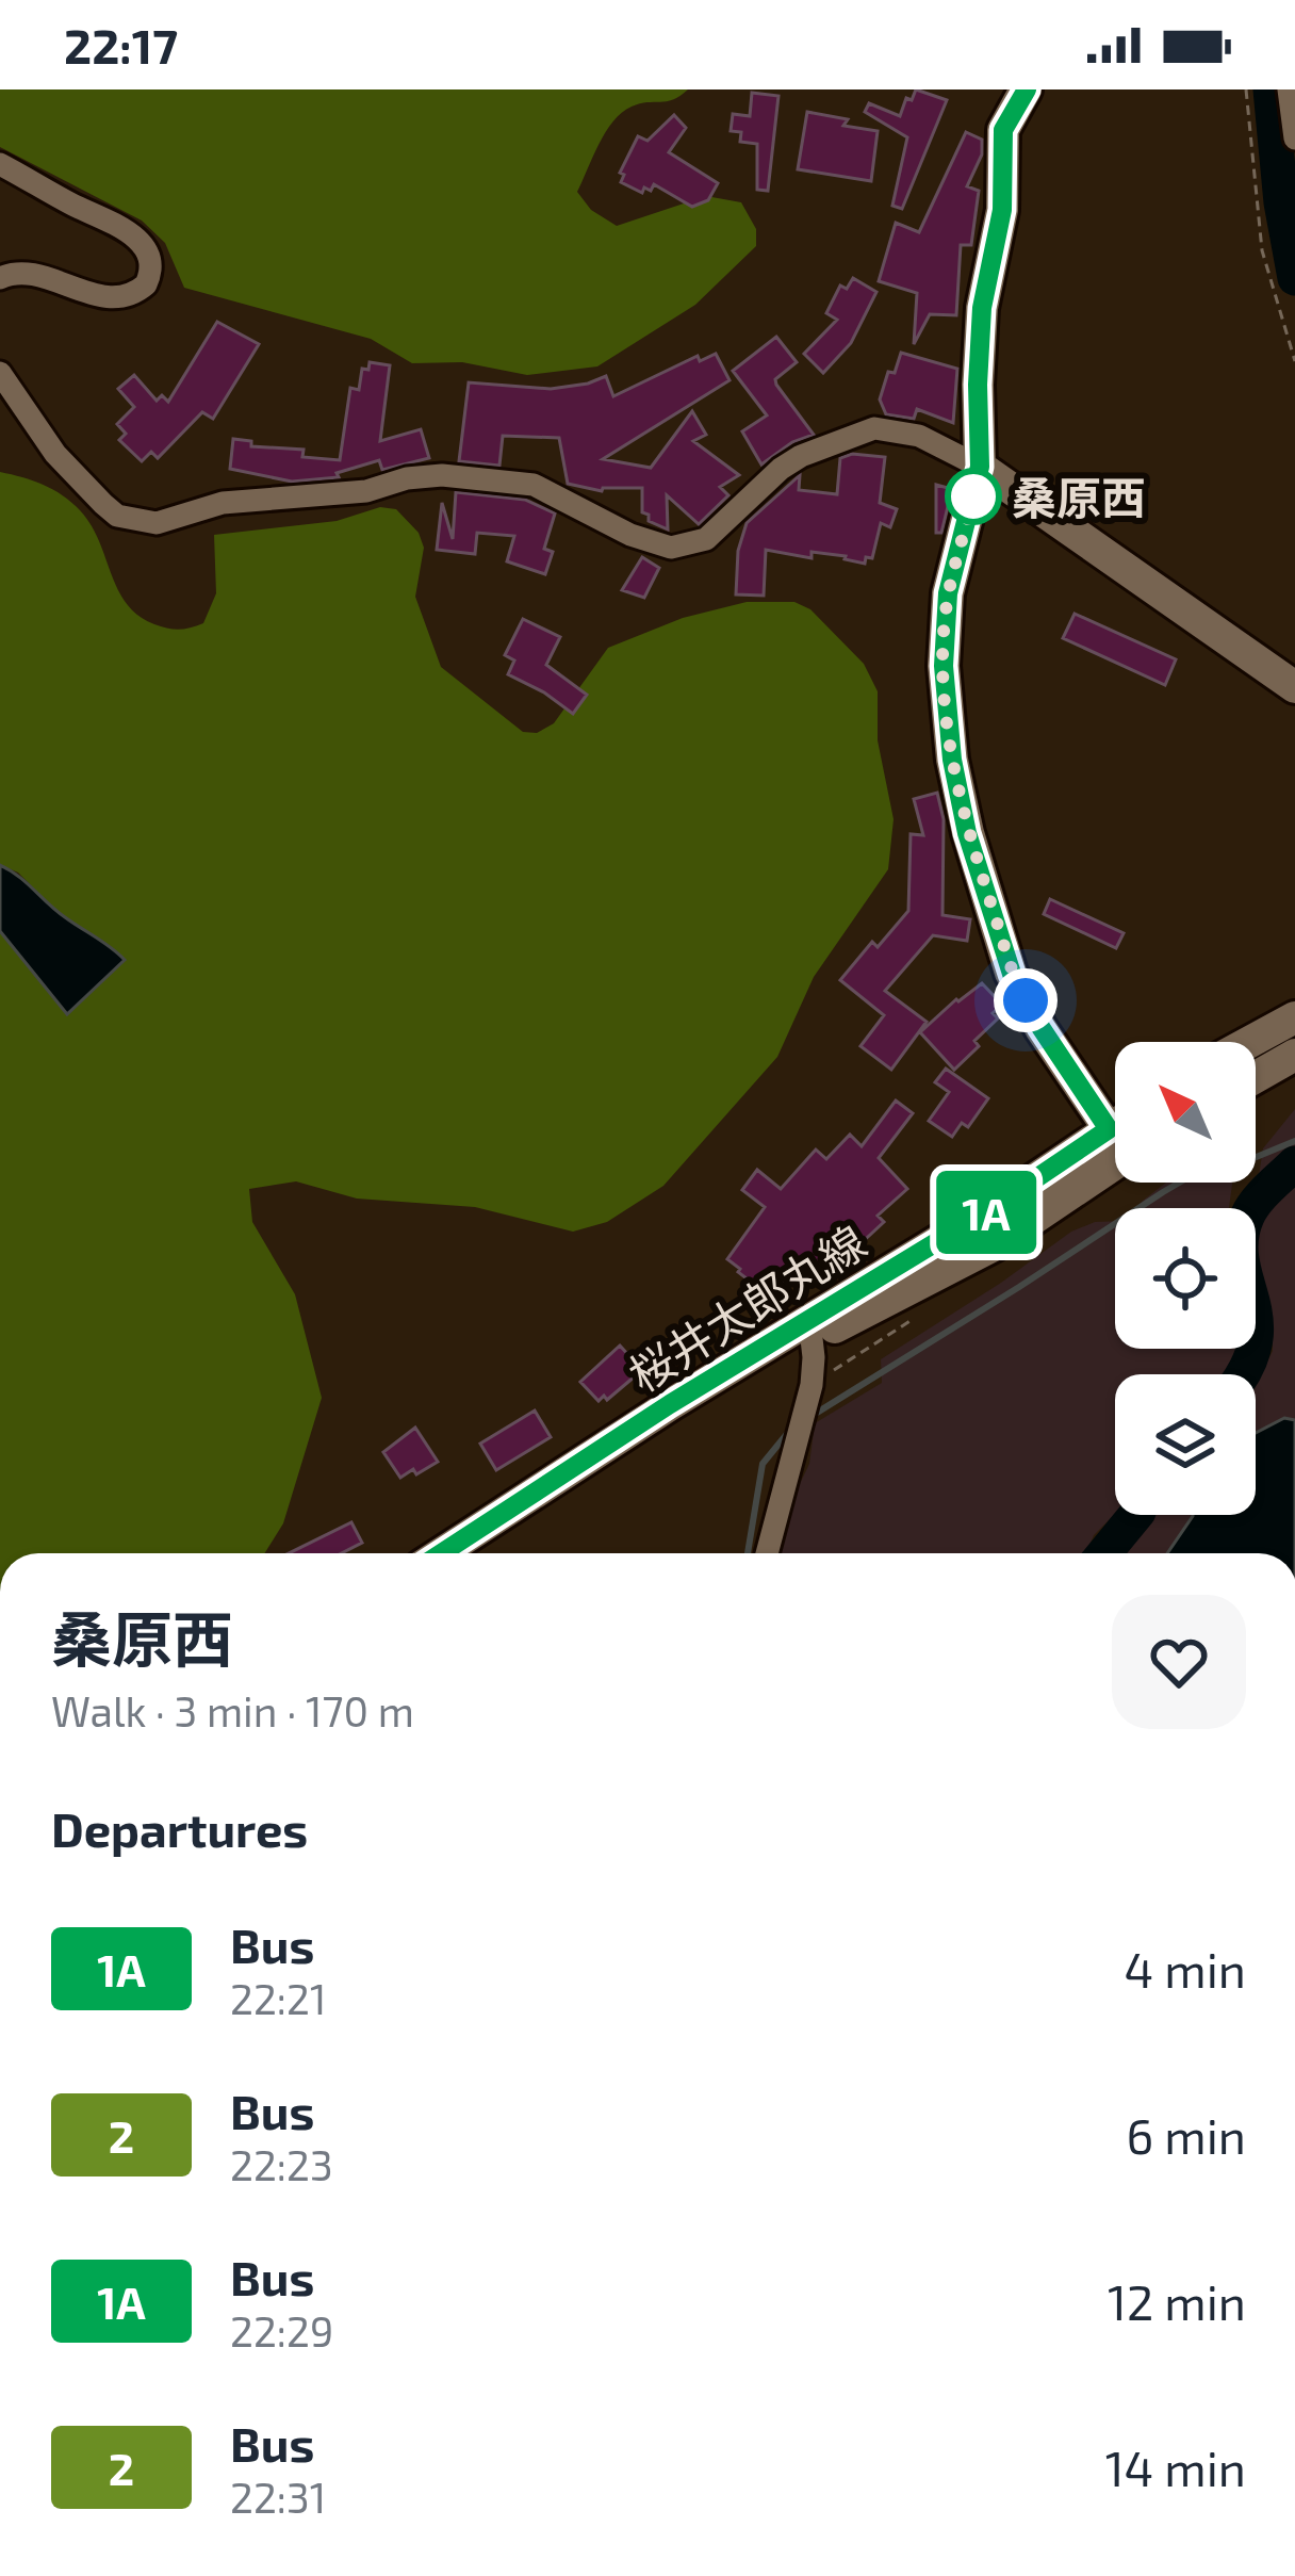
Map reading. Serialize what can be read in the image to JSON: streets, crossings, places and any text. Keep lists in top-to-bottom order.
{
  "streets": {
    "street": ["桜井太郎丸線"]
  },
  "places": ["桑原西"],
  "lines": ["bus line 1A"],
  "north": "top left",
  "page": {
    "status": "22:17",
    "on_map": "1A",
    "heading": [
      ["桑原西", "Walk · 3 min · 170 m"],
      "Departures"
    ],
    "list": [
      {
        "mark": "1A",
        "name": "Bus",
        "note": "22:21",
        "value": "4 min"
      },
      {
        "mark": "2",
        "name": "Bus",
        "note": "22:23",
        "value": "6 min"
      },
      {
        "mark": "1A",
        "name": "Bus",
        "note": "22:29",
        "value": "12 min"
      },
      {
        "mark": "2",
        "name": "Bus",
        "note": "22:31",
        "value": "14 min"
      }
    ]
  }
}
